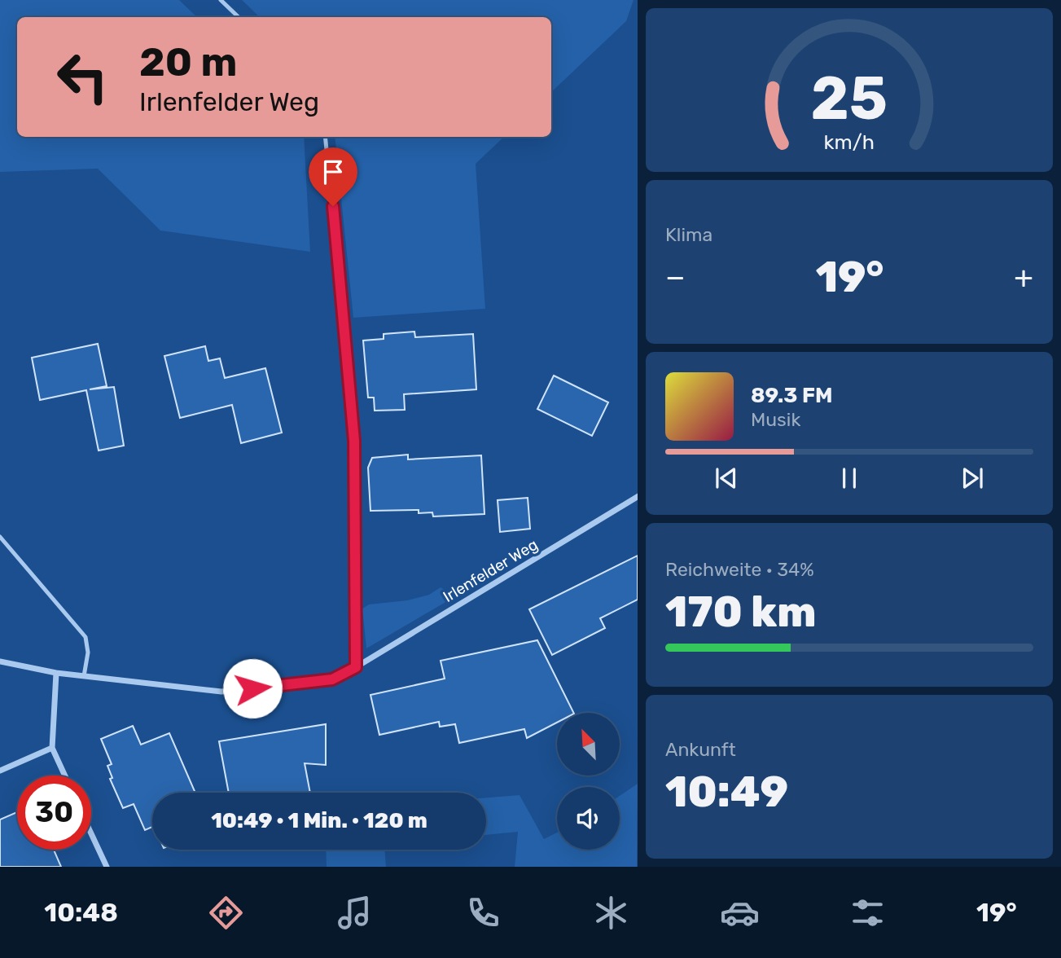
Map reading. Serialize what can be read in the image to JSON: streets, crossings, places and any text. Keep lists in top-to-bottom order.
{
  "streets": {
    "street": ["Irlenfelder Weg"]
  },
  "north": "top left",
  "page": {
    "turn": ["20 m", "Irlenfelder Weg"],
    "tile": [
      "Klima",
      ["Reichweite · 34%", "170 km"],
      ["Ankunft", "10:49"]
    ],
    "heat": ["−", "19°", "+"],
    "song": ["89.3 FM", "Musik"],
    "limit": "30",
    "trip": "10:49 · 1 Min. · 120 m",
    "tabs": ["10:48", "19°"],
    "gauge": ["25", "km/h"]
  }
}
